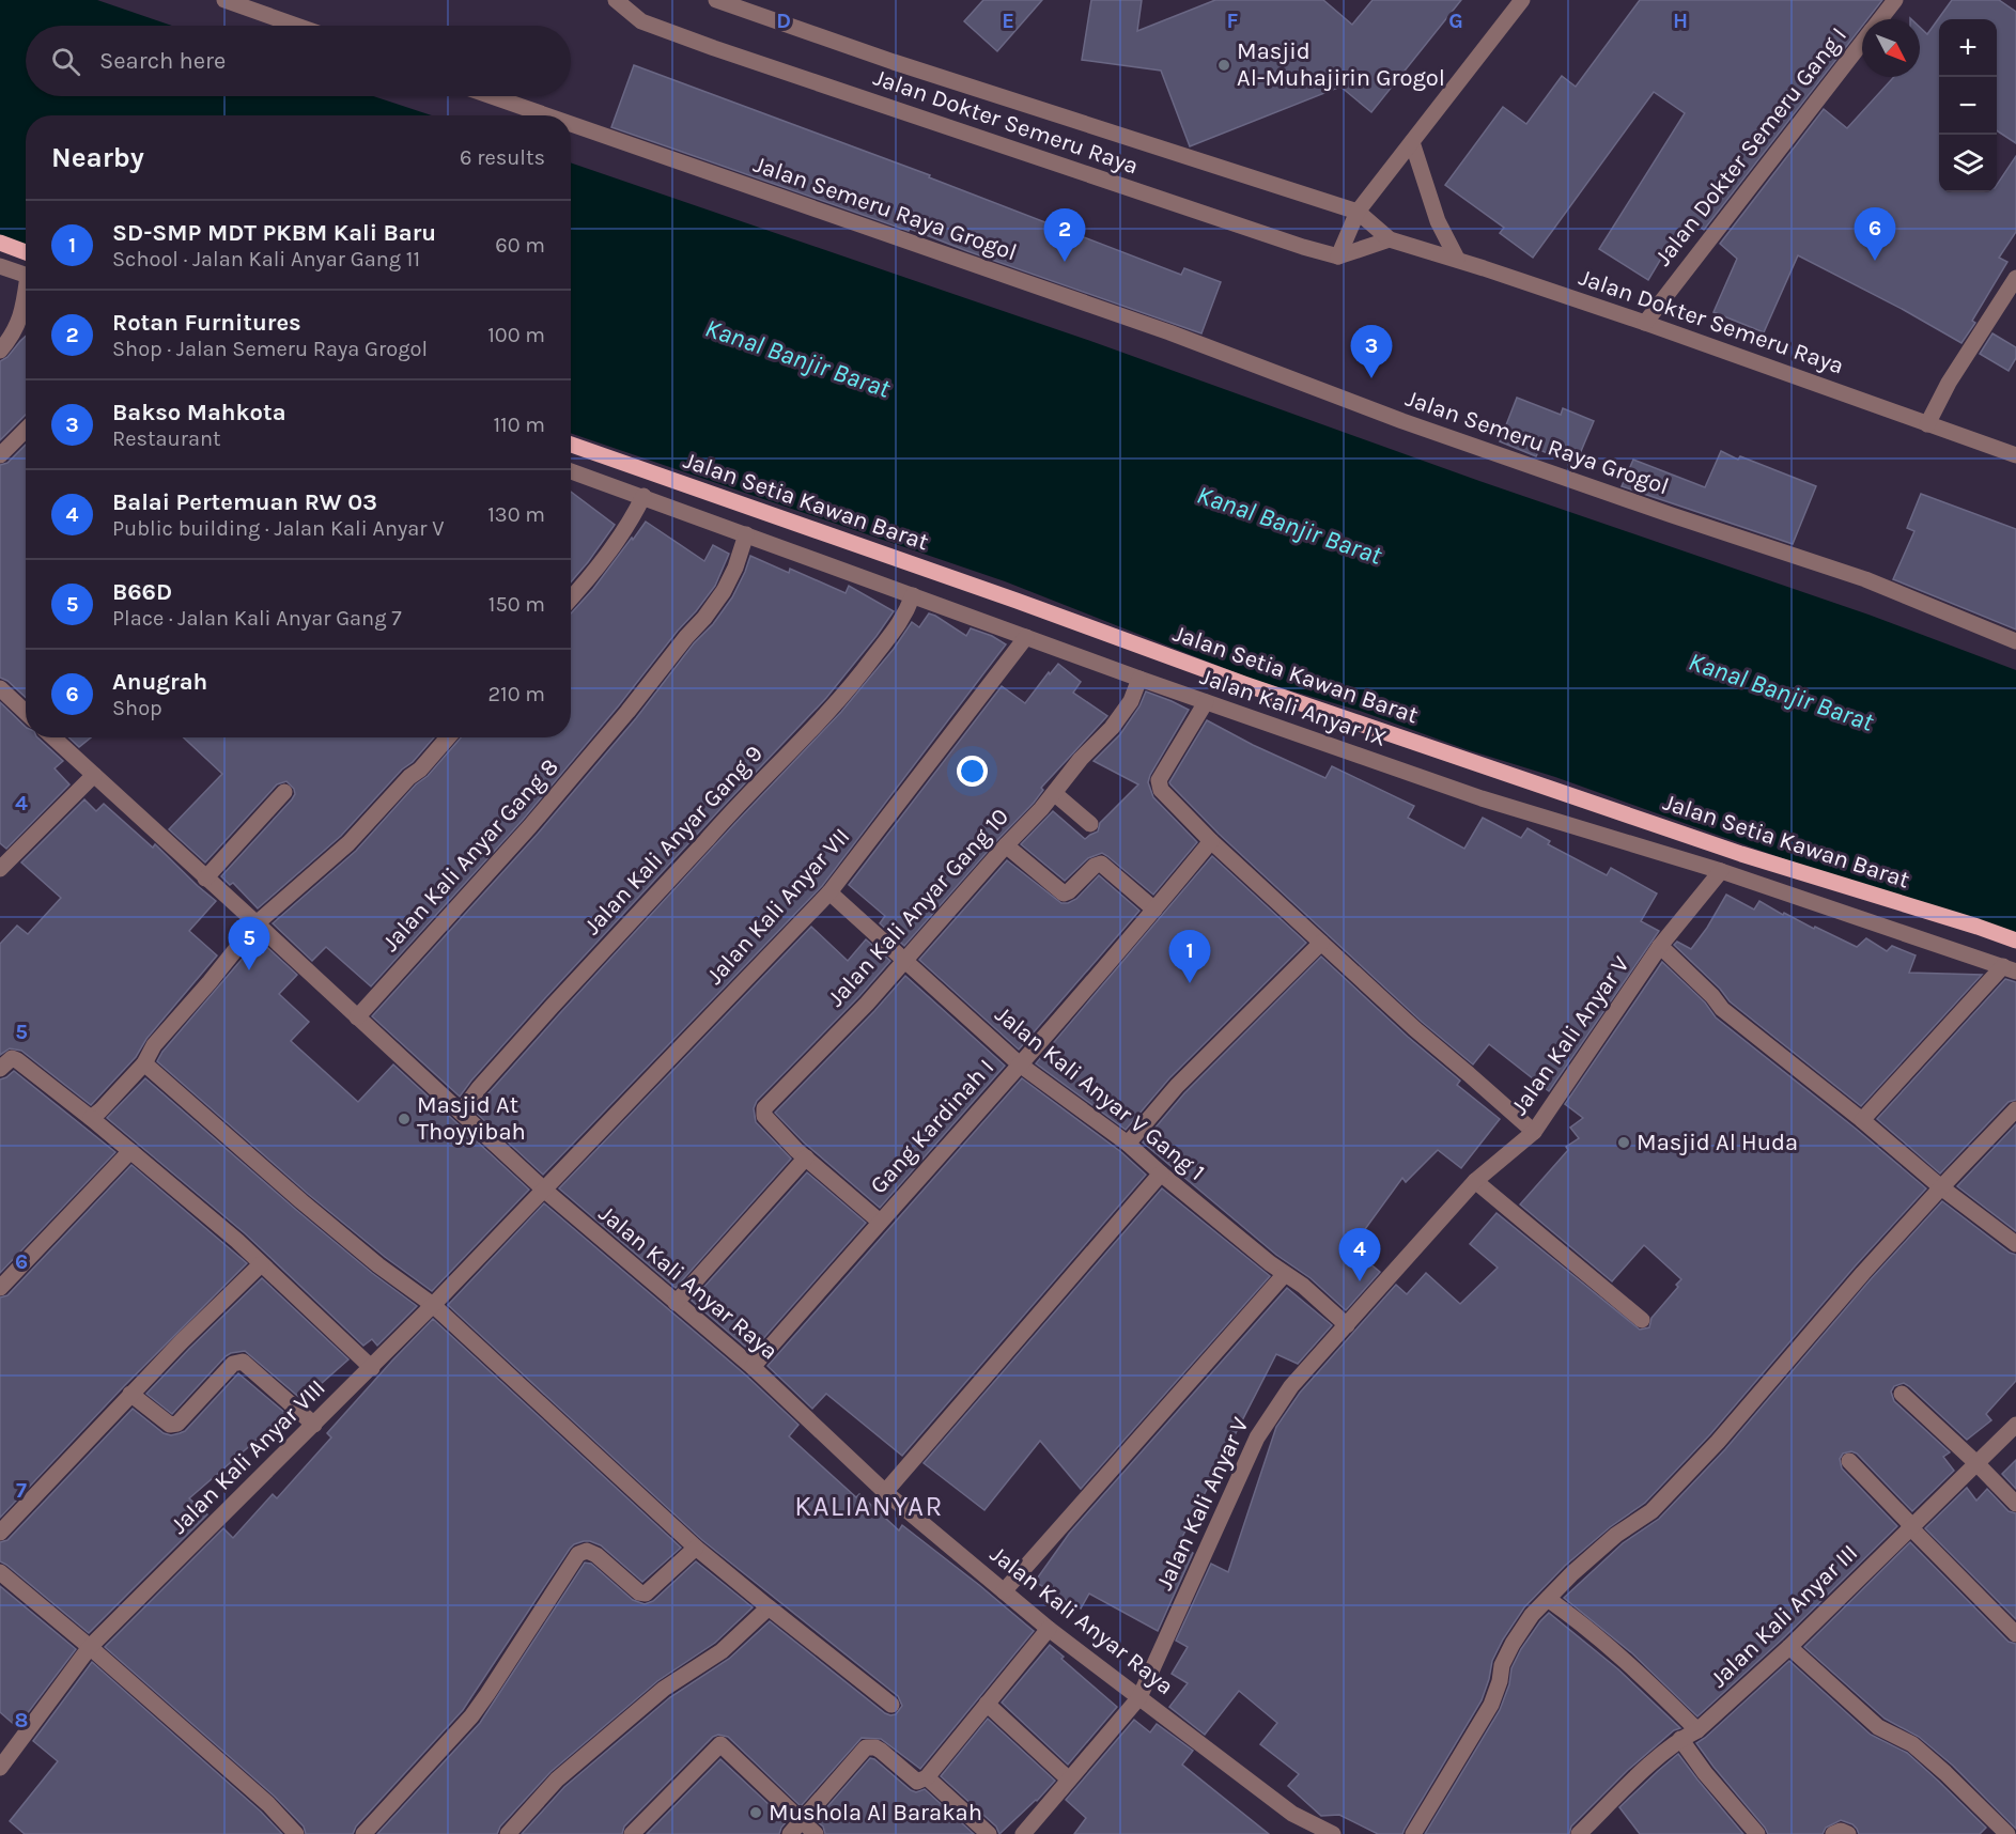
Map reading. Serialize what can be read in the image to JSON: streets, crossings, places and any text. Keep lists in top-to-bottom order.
{
  "streets": {
    "main road": ["Jalan Setia Kawan Barat"],
    "street": [
      "Jalan Dokter Semeru Raya",
      "Jalan Dokter Semeru Gang I",
      "Jalan Semeru Raya Grogol",
      "Jalan Kali Anyar IX",
      "Jalan Kali Anyar Gang 9",
      "Jalan Kali Anyar Gang 8",
      "Jalan Kali Anyar VII",
      "Jalan Kali Anyar Gang 10",
      "Jalan Kali Anyar V",
      "Jalan Kali Anyar V Gang 1",
      "Gang Kardinah I",
      "Jalan Kali Anyar Raya",
      "Jalan Kali Anyar VIII",
      "Jalan Kali Anyar III"
    ]
  },
  "crossings": [
    ["Jalan Dokter Semeru Raya", "Jalan Dokter Semeru Gang I"],
    ["Jalan Kali Anyar IX", "Jalan Kali Anyar Gang 9"],
    ["Jalan Kali Anyar IX", "Jalan Kali Anyar Gang 8"],
    ["Jalan Kali Anyar IX", "Jalan Kali Anyar VII"],
    ["Jalan Kali Anyar IX", "Jalan Kali Anyar Gang 10"],
    ["Jalan Kali Anyar IX", "Jalan Kali Anyar V"],
    ["Jalan Kali Anyar Gang 9", "Jalan Kali Anyar Raya"],
    ["Jalan Kali Anyar Gang 8", "Jalan Kali Anyar Raya"],
    ["Jalan Kali Anyar VII", "Jalan Kali Anyar V Gang 1"],
    ["Jalan Kali Anyar VII", "Jalan Kali Anyar Raya"],
    ["Jalan Kali Anyar VII", "Jalan Kali Anyar VIII"],
    ["Jalan Kali Anyar Gang 10", "Jalan Kali Anyar V Gang 1"],
    ["Jalan Kali Anyar Gang 10", "Gang Kardinah I"],
    ["Jalan Kali Anyar V", "Jalan Kali Anyar V Gang 1"],
    ["Jalan Kali Anyar V", "Jalan Kali Anyar Raya"],
    ["Jalan Kali Anyar V Gang 1", "Gang Kardinah I"],
    ["Gang Kardinah I", "Jalan Kali Anyar Raya"],
    ["Jalan Kali Anyar Raya", "Jalan Kali Anyar VIII"]
  ],
  "districts": ["KALIANYAR"],
  "water": ["Kanal Banjir Barat"],
  "places": [
    "Masjid Al-Muhajirin Grogol",
    "Masjid At Thoyyibah",
    "Masjid Al Huda",
    "Mushola Al Barakah"
  ],
  "north": "bottom right",
  "page": {
    "map_buttons": ["+", "−"],
    "search": "Search here",
    "heading": ["Nearby", "6 results"],
    "list": [
      {
        "mark": "1",
        "name": "SD-SMP MDT PKBM Kali Baru",
        "note": "School · Jalan Kali Anyar Gang 11",
        "value": "60 m"
      },
      {
        "mark": "2",
        "name": "Rotan Furnitures",
        "note": "Shop · Jalan Semeru Raya Grogol",
        "value": "100 m"
      },
      {
        "mark": "3",
        "name": "Bakso Mahkota",
        "note": "Restaurant",
        "value": "110 m"
      },
      {
        "mark": "4",
        "name": "Balai Pertemuan RW 03",
        "note": "Public building · Jalan Kali Anyar V",
        "value": "130 m"
      },
      {
        "mark": "5",
        "name": "B66D",
        "note": "Place · Jalan Kali Anyar Gang 7",
        "value": "150 m"
      },
      {
        "mark": "6",
        "name": "Anugrah",
        "note": "Shop",
        "value": "210 m"
      }
    ],
    "pins": [
      "6",
      "2",
      "3",
      "5",
      "1",
      "4"
    ]
  },
  "grid": {
    "columns": [
      "D",
      "E",
      "F",
      "G",
      "H"
    ],
    "rows": [
      "4",
      "5",
      "6",
      "7",
      "8"
    ]
  }
}
